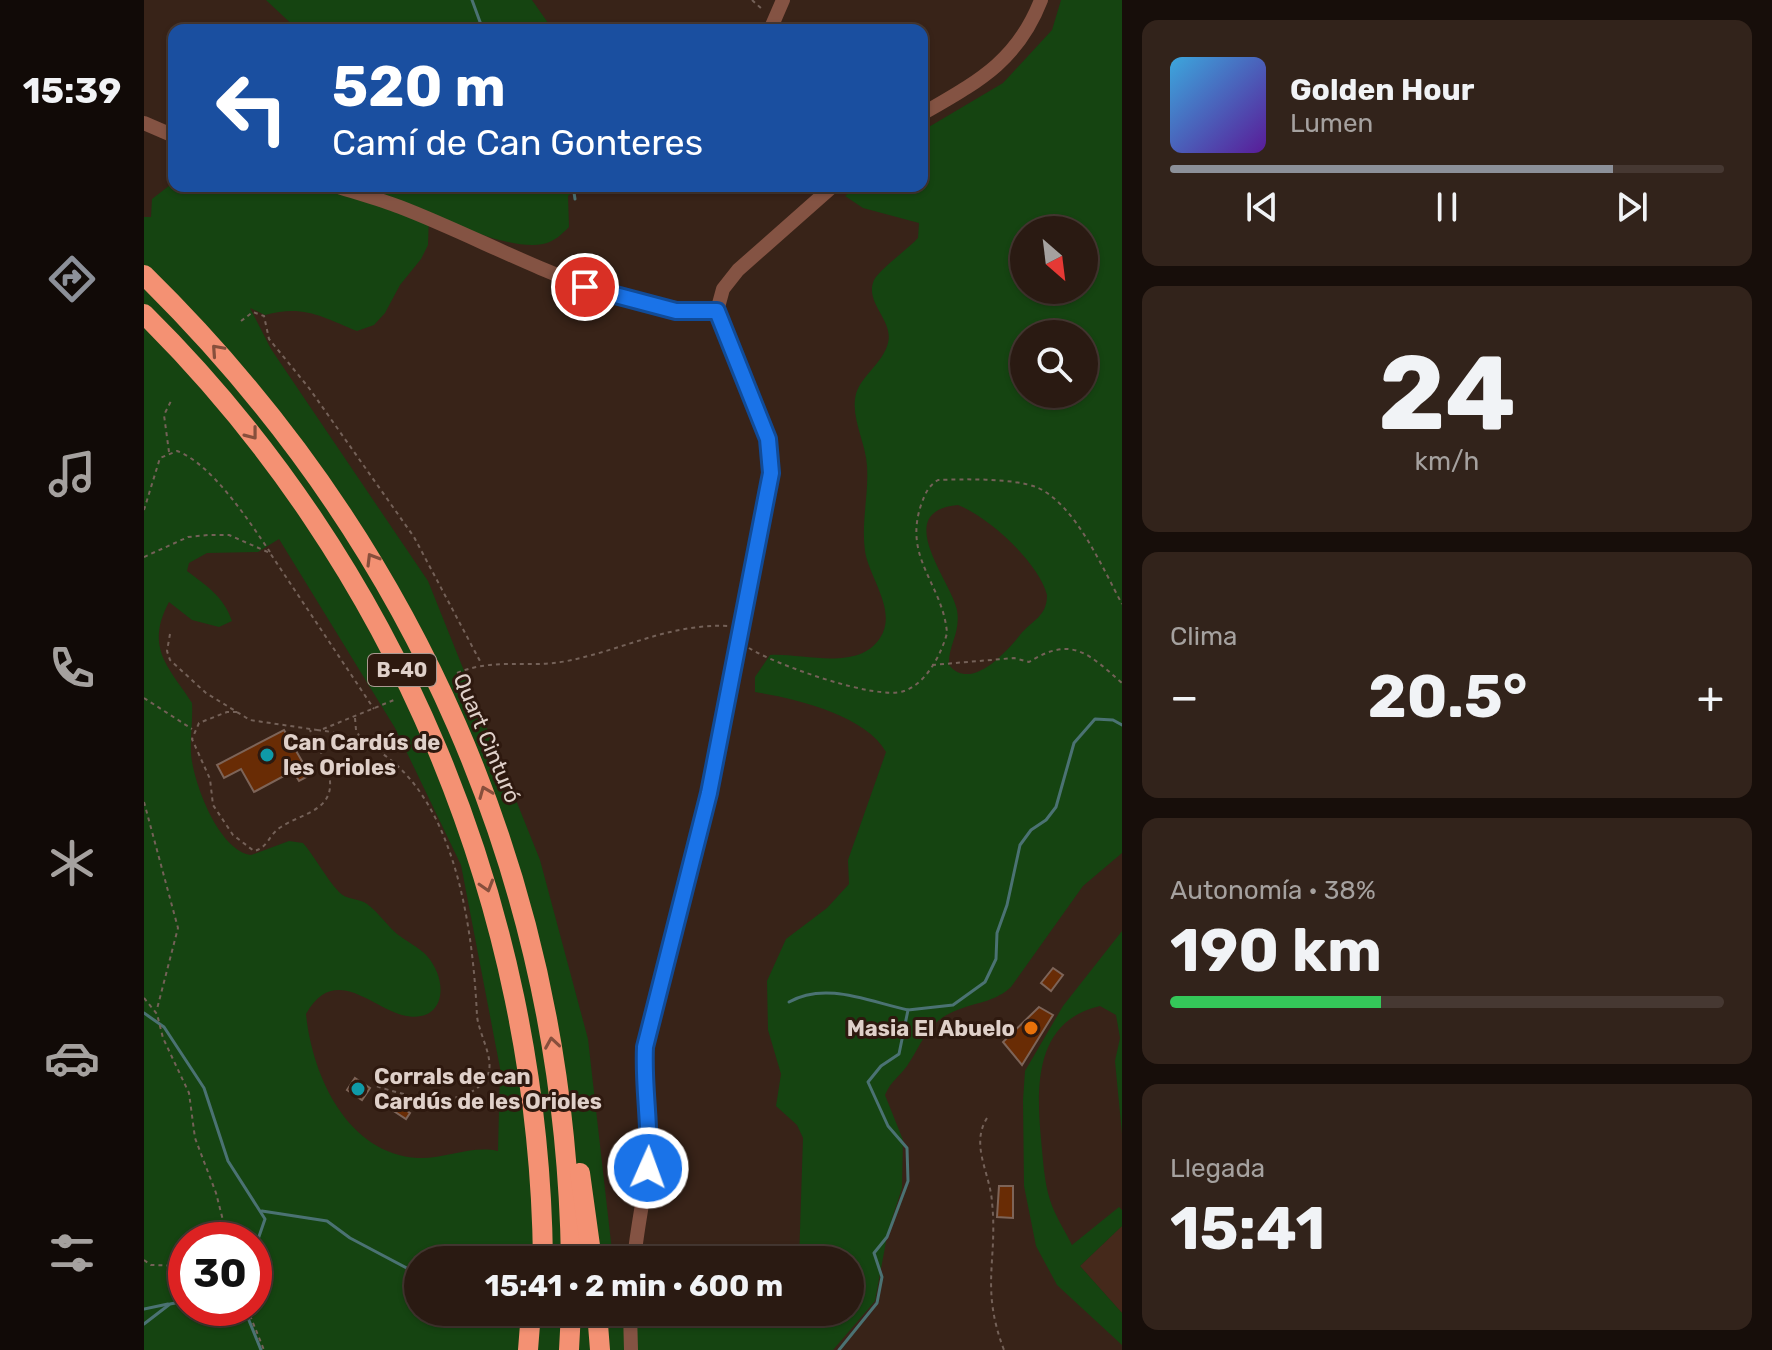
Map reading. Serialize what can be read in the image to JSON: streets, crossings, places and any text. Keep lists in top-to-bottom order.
{
  "streets": {
    "highway": ["B-40", "Quart Cinturó"]
  },
  "places": ["Can Cardús de les Orioles", "Masia El Abuelo", "Corrals de can Cardús de les Orioles"],
  "north": "bottom right",
  "page": {
    "tabs": "15:39",
    "turn": ["520 m", "Camí de Can Gonteres"],
    "song": ["Golden Hour", "Lumen"],
    "tile": [
      ["24", "km/h"],
      "Clima",
      ["Autonomía · 38%", "190 km"],
      ["Llegada", "15:41"]
    ],
    "heat": ["−", "20.5°", "+"],
    "limit": "30",
    "trip": "15:41 · 2 min · 600 m"
  }
}
